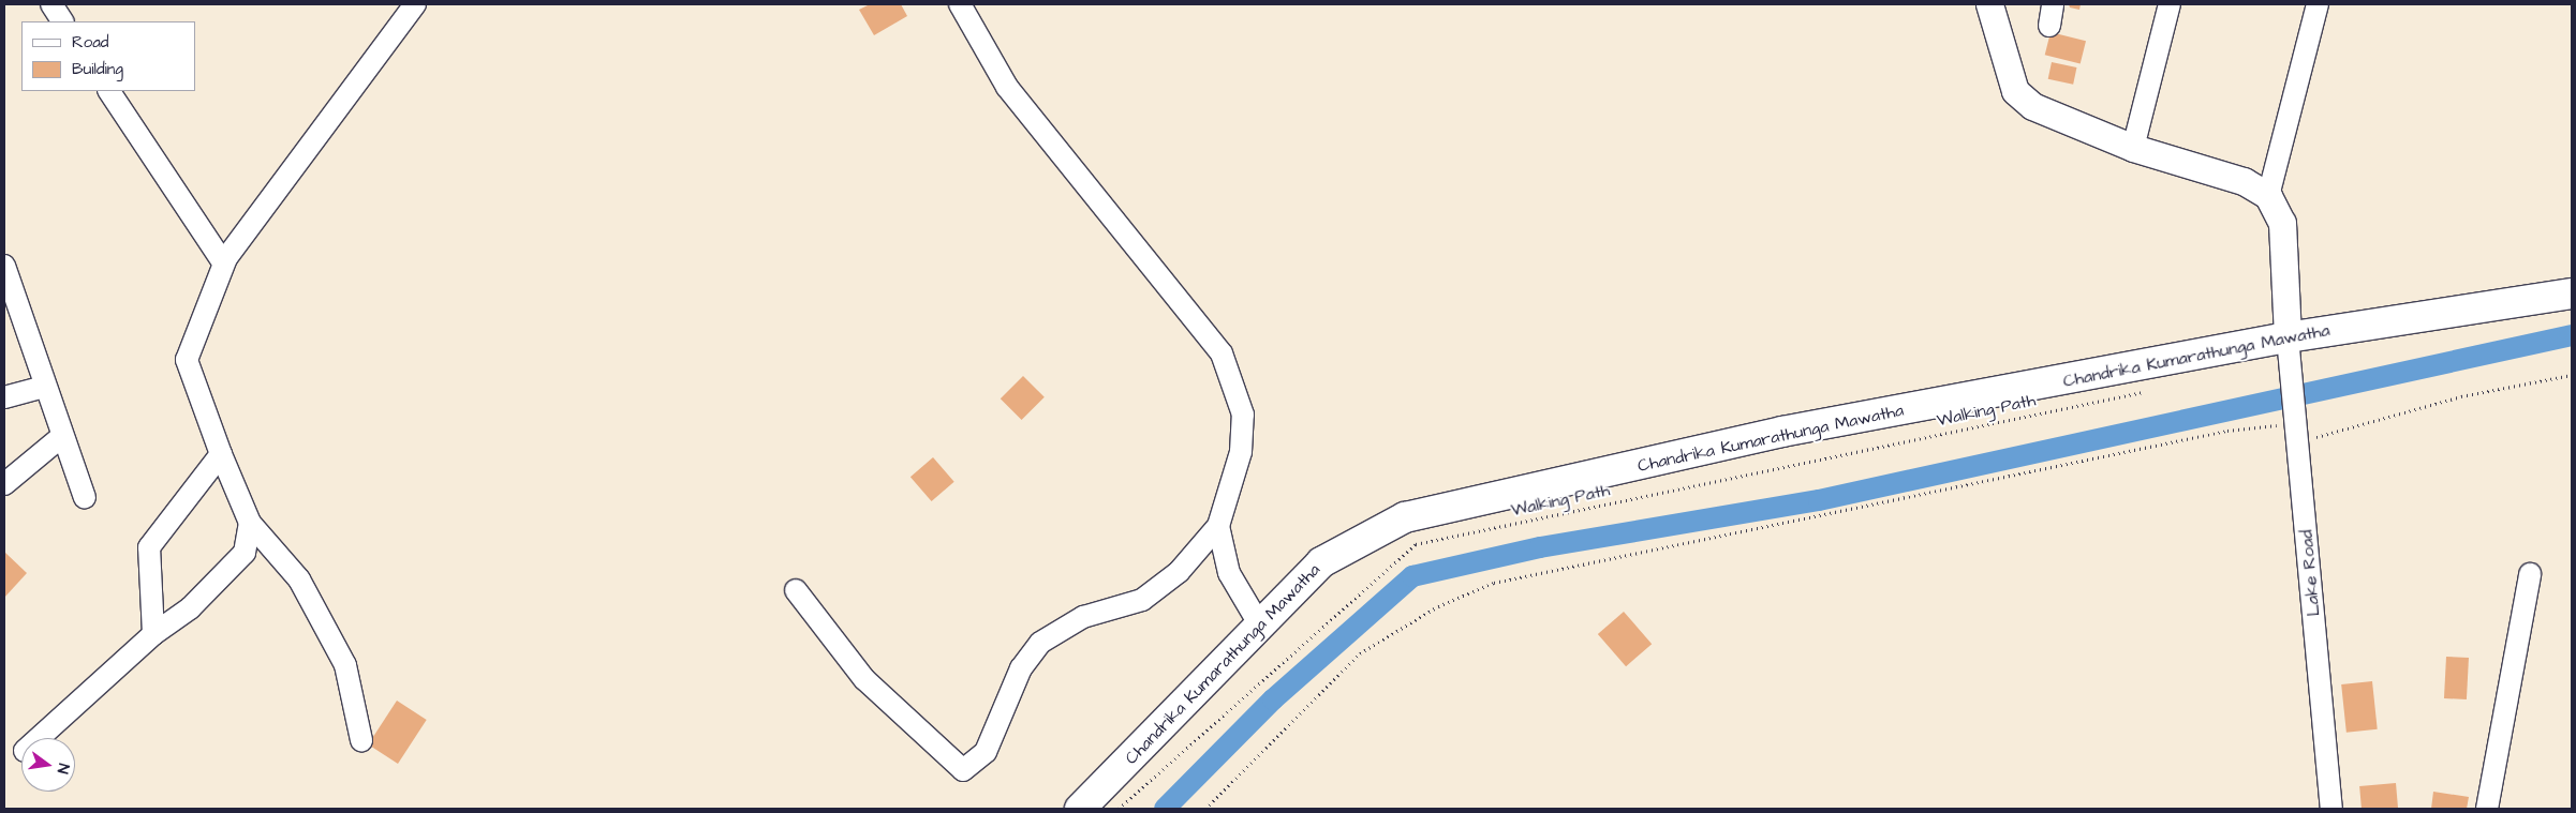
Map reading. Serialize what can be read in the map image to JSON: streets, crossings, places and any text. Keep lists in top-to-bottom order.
{
  "streets": {
    "main road": ["Chandrika Kumarathunga Mawatha"],
    "street": ["Lake Road"],
    "path": ["Walking Path"]
  },
  "crossings": [
    ["Chandrika Kumarathunga Mawatha", "Lake Road"]
  ],
  "legend": ["Road", "Building"],
  "north": "right"
}
